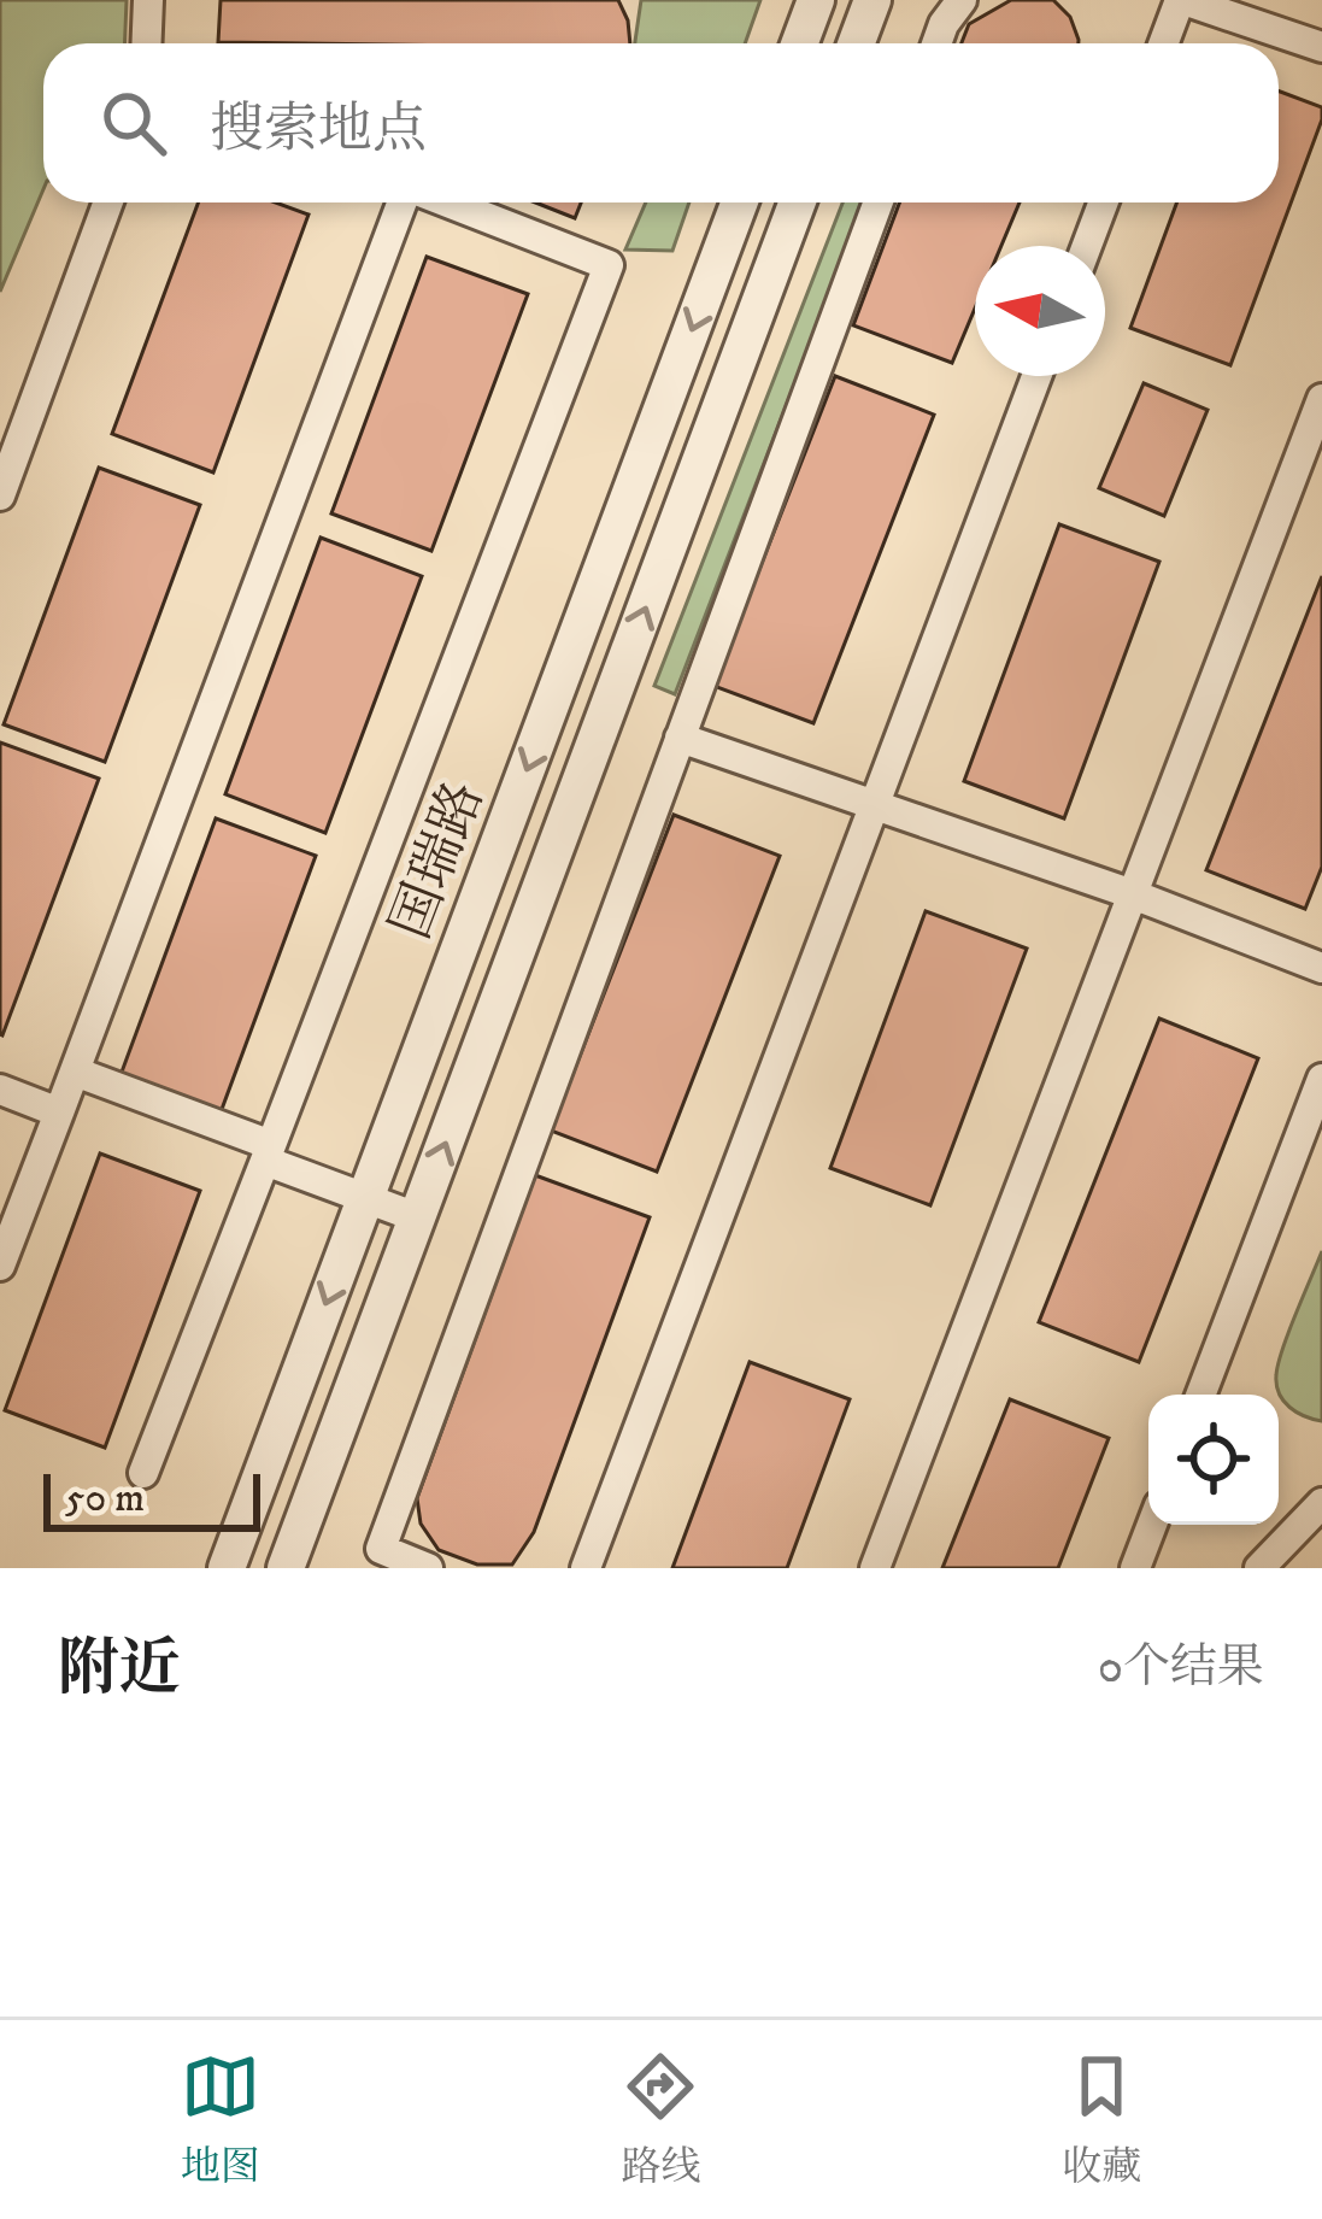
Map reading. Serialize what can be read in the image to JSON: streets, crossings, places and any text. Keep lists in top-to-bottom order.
{
  "streets": {
    "street": ["国瑞路"]
  },
  "scale_bar": "50 m",
  "north": "left",
  "page": {
    "search": "搜索地点",
    "scale": "50 m",
    "heading": ["附近", "0个结果"],
    "nav": ["地图", "路线", "收藏"]
  }
}
